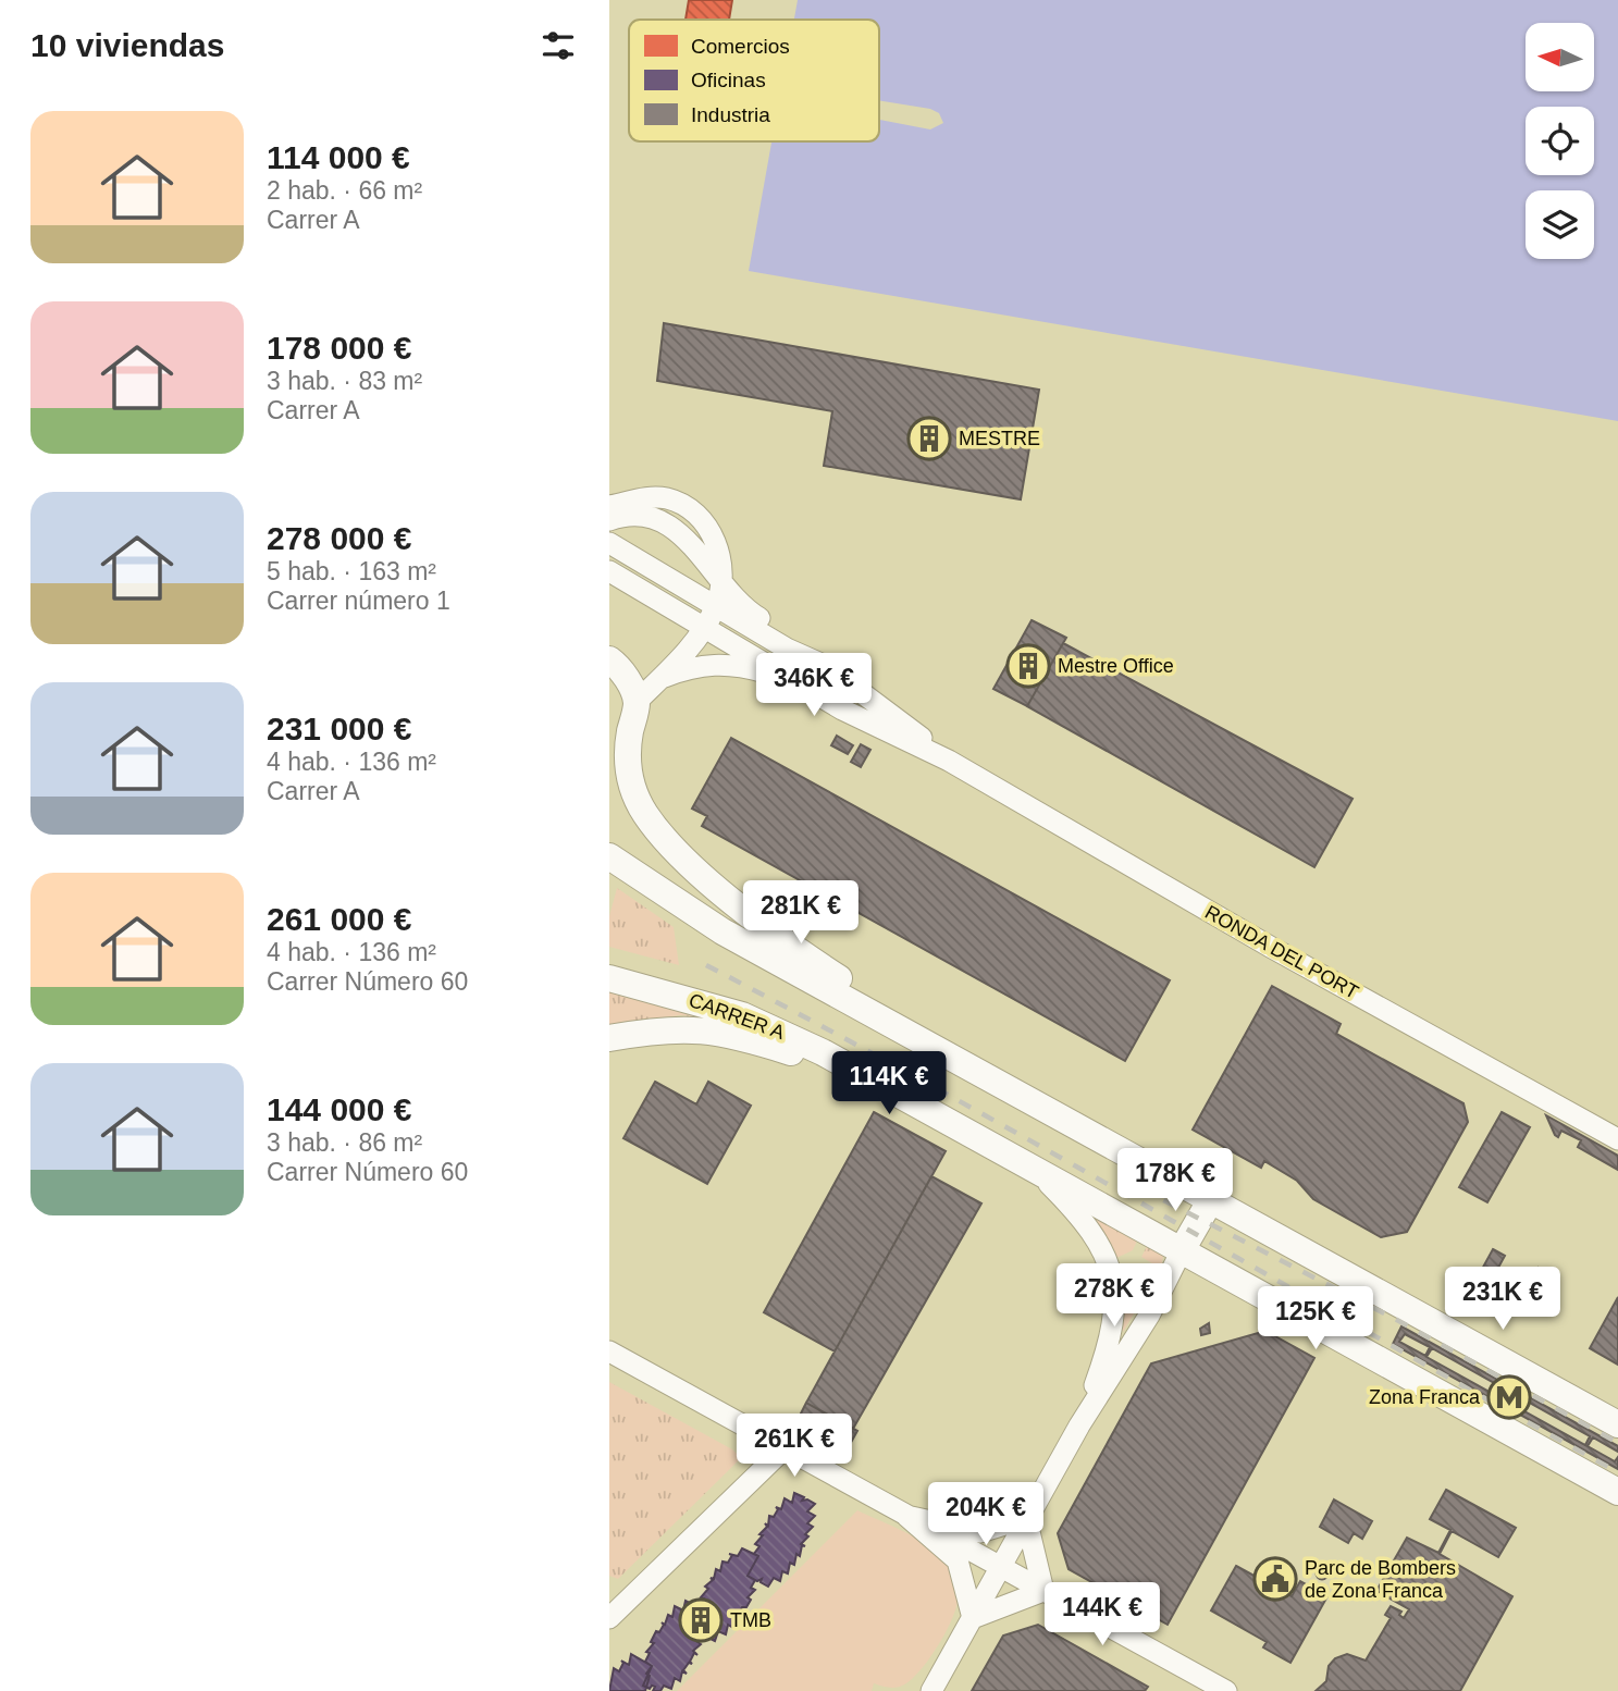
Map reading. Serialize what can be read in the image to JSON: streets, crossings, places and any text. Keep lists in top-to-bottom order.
{
  "streets": {
    "main road": ["CARRER A"],
    "street": ["RONDA DEL PORT"]
  },
  "places": {
    "building": ["MESTRE", "Mestre Office", "TMB"],
    "metro station": ["Zona Franca"],
    "public building": ["Parc de Bombers de Zona Franca"]
  },
  "legend": ["Comercios", "Oficinas", "Industria"],
  "north": "left",
  "page": {
    "heading": "10 viviendas",
    "list": [
      {
        "name": "114 000 €",
        "note": "2 hab. · 66 m² · Carrer A"
      },
      {
        "name": "178 000 €",
        "note": "3 hab. · 83 m² · Carrer A"
      },
      {
        "name": "278 000 €",
        "note": "5 hab. · 163 m² · Carrer número 1"
      },
      {
        "name": "231 000 €",
        "note": "4 hab. · 136 m² · Carrer A"
      },
      {
        "name": "261 000 €",
        "note": "4 hab. · 136 m² · Carrer Número 60"
      },
      {
        "name": "144 000 €",
        "note": "3 hab. · 86 m² · Carrer Número 60"
      }
    ],
    "price": [
      "346K €",
      "281K €",
      "114K €",
      "178K €",
      "278K €",
      "231K €",
      "125K €",
      "261K €",
      "204K €",
      "144K €"
    ]
  }
}
